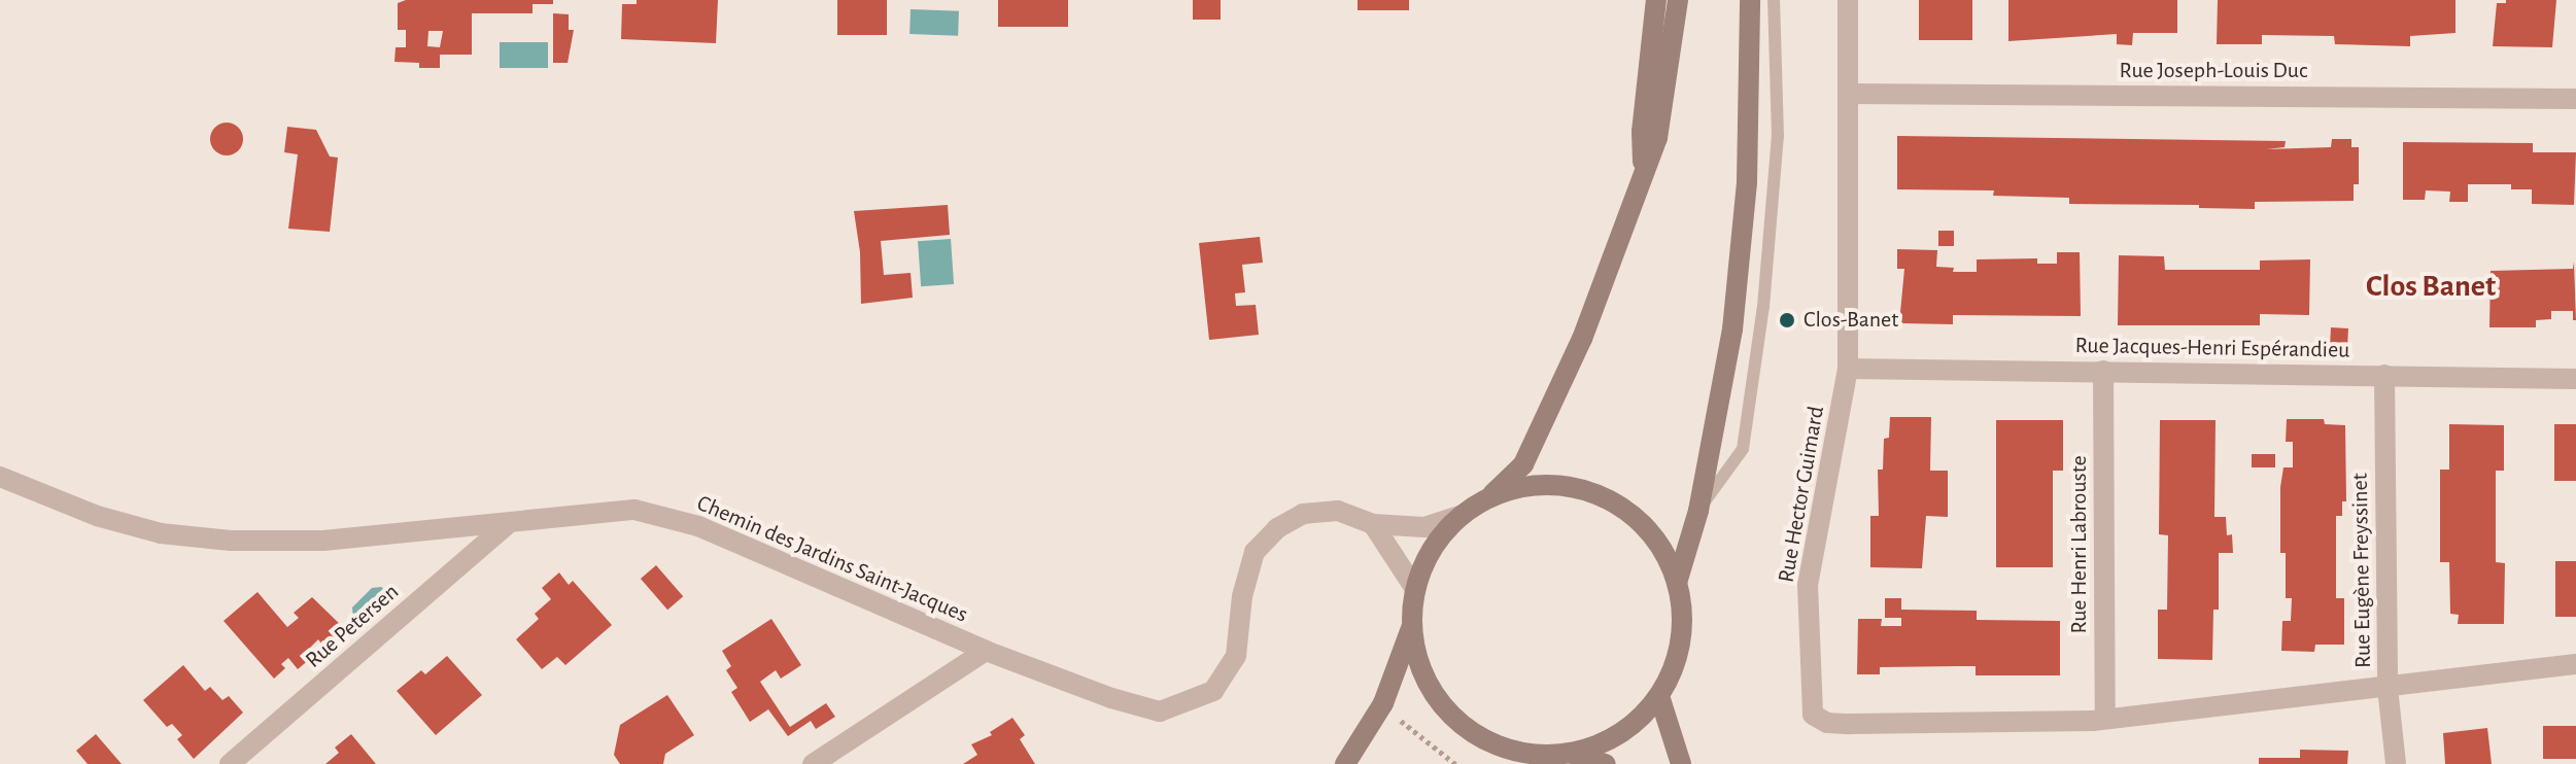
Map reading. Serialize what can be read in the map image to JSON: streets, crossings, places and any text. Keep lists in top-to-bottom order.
{
  "streets": {
    "street": [
      "Rue Joseph-Louis Duc",
      "Rue Jacques-Henri Espérandieu",
      "Rue Hector Guimard",
      "Rue Henri Labrouste",
      "Chemin des Jardins Saint-Jacques",
      "Rue Eugène Freyssinet",
      "Rue Petersen"
    ]
  },
  "crossings": [
    ["Rue Joseph-Louis Duc", "Rue Hector Guimard"],
    ["Rue Jacques-Henri Espérandieu", "Rue Hector Guimard"],
    ["Rue Jacques-Henri Espérandieu", "Rue Henri Labrouste"],
    ["Rue Jacques-Henri Espérandieu", "Rue Eugène Freyssinet"],
    ["Rue Hector Guimard", "Rue Henri Labrouste"],
    ["Rue Hector Guimard", "Rue Eugène Freyssinet"],
    ["Chemin des Jardins Saint-Jacques", "Rue Petersen"]
  ],
  "districts": ["Clos Banet"],
  "places": ["Clos-Banet"]
}
